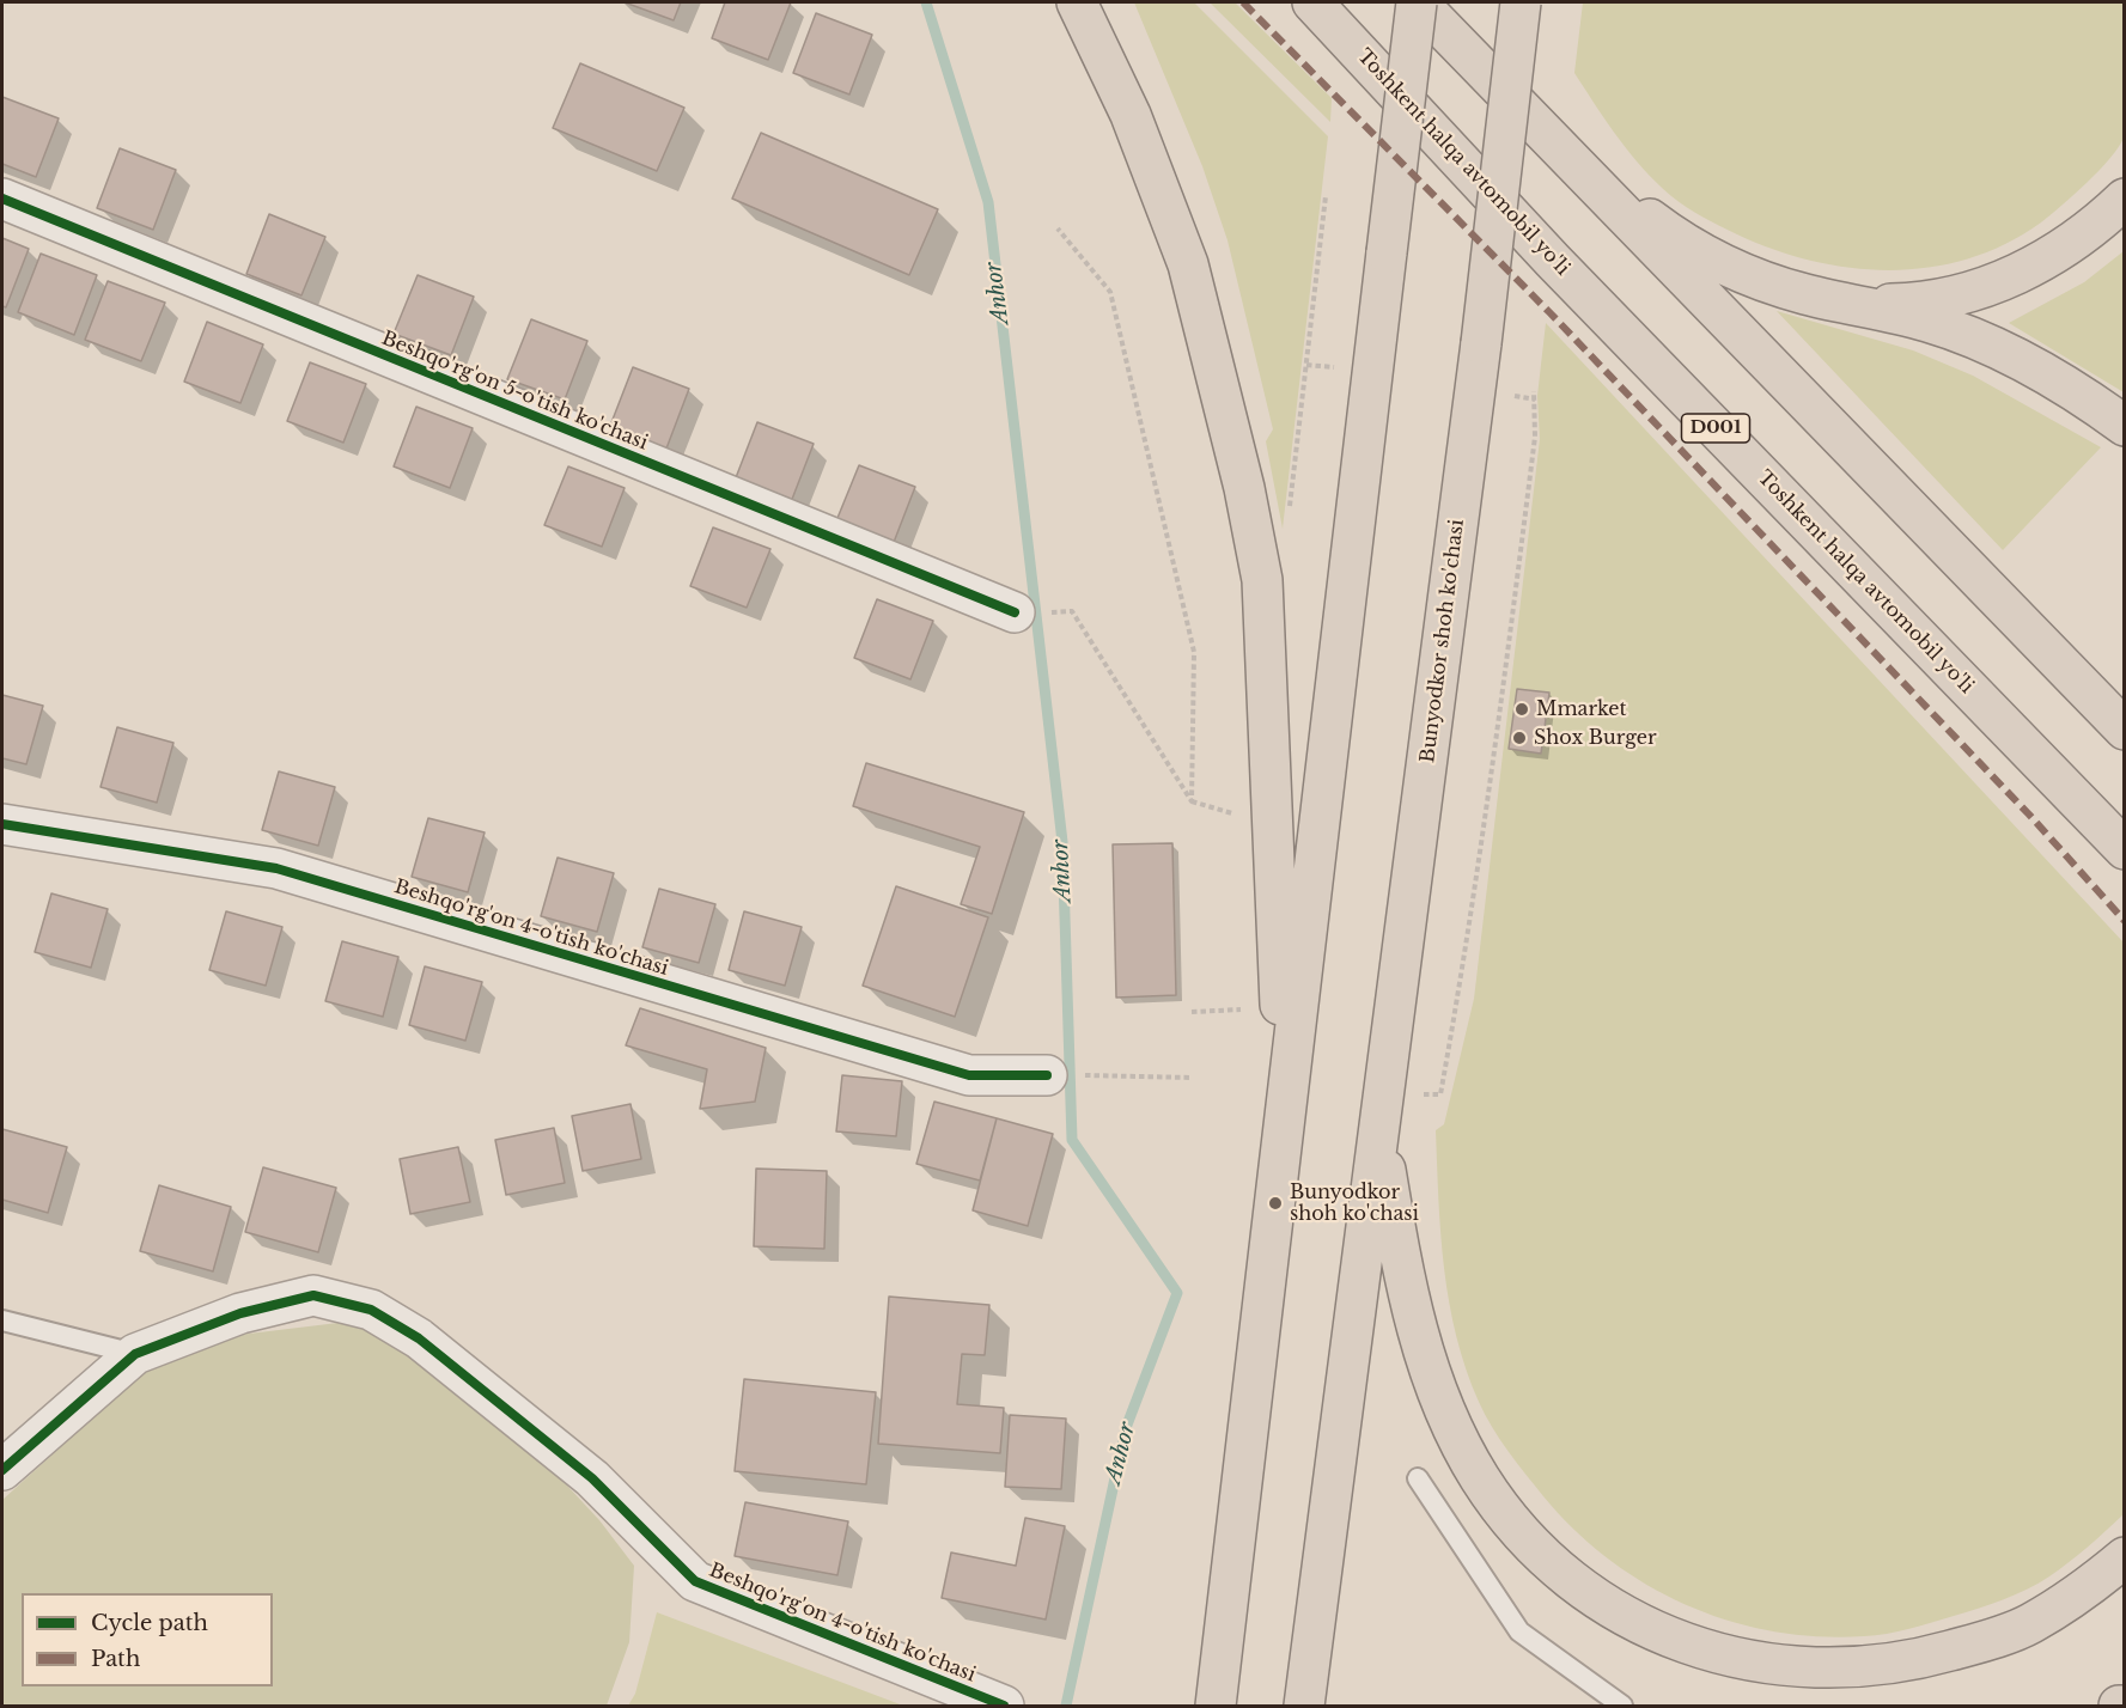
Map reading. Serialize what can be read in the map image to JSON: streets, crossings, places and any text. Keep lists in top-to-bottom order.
{
  "streets": {
    "highway": ["Toshkent halqa avtomobil yo'li", "D001", "Bunyodkor shoh ko'chasi"],
    "street": ["Beshqo'rg'on 5-o'tish ko'chasi", "Beshqo'rg'on 4-o'tish ko'chasi"]
  },
  "water": ["Anhor"],
  "places": ["Mmarket", "Shox Burger", "Bunyodkor shoh ko'chasi"],
  "legend": ["Cycle path", "Path"]
}
